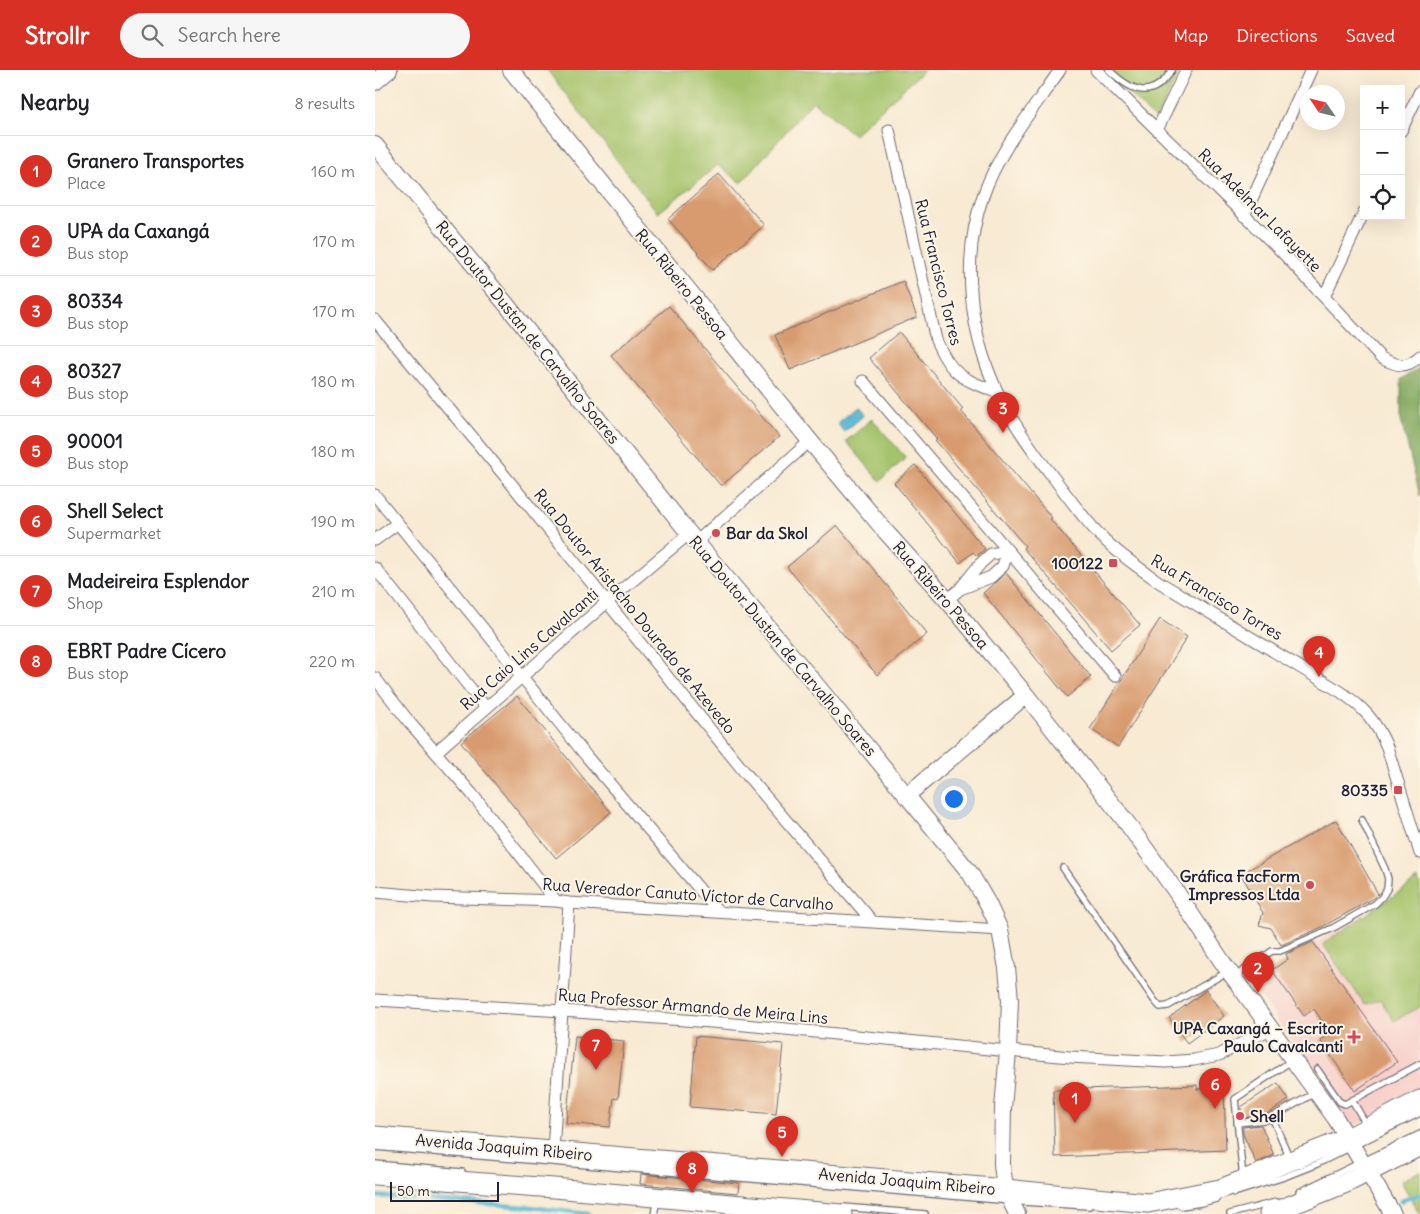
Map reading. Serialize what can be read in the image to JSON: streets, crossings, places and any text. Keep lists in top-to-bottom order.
{
  "streets": {
    "main road": ["Rua Ribeiro Pessoa", "Rua Doutor Dustan de Carvalho Soares", "Avenida Joaquim Ribeiro"],
    "street": [
      "Rua Adelmar Lafayette",
      "Rua Francisco Torres",
      "Rua Doutor Aristacho Dourado de Azevedo",
      "Rua Caio Lins Cavalcanti",
      "Rua Vereador Canuto Víctor de Carvalho",
      "Rua Professor Armando de Meira Lins"
    ]
  },
  "crossings": [
    ["Rua Ribeiro Pessoa", "Rua Caio Lins Cavalcanti"],
    ["Rua Ribeiro Pessoa", "Rua Professor Armando de Meira Lins"],
    ["Rua Ribeiro Pessoa", "Avenida Joaquim Ribeiro"],
    ["Rua Doutor Dustan de Carvalho Soares", "Rua Caio Lins Cavalcanti"],
    ["Rua Doutor Dustan de Carvalho Soares", "Rua Vereador Canuto Víctor de Carvalho"],
    ["Rua Doutor Dustan de Carvalho Soares", "Rua Professor Armando de Meira Lins"],
    ["Rua Doutor Dustan de Carvalho Soares", "Avenida Joaquim Ribeiro"],
    ["Rua Doutor Aristacho Dourado de Azevedo", "Rua Caio Lins Cavalcanti"],
    ["Rua Doutor Aristacho Dourado de Azevedo", "Rua Vereador Canuto Víctor de Carvalho"]
  ],
  "places": {
    "other": ["Bar da Skol", "Gráfica FacForm Impressos Ltda", "Shell"],
    "transit": ["100122", "80335"],
    "health": ["UPA Caxangá – Escritor Paulo Cavalcanti"]
  },
  "scale_bar": "50 m",
  "north": "top left",
  "page": {
    "header": "Strollr",
    "search": "Search here",
    "nav": ["Map", "Directions", "Saved"],
    "heading": ["Nearby", "8 results"],
    "map_buttons": ["+", "−"],
    "list": [
      {
        "mark": "1",
        "name": "Granero Transportes",
        "note": "Place",
        "value": "160 m"
      },
      {
        "mark": "2",
        "name": "UPA da Caxangá",
        "note": "Bus stop",
        "value": "170 m"
      },
      {
        "mark": "3",
        "name": "80334",
        "note": "Bus stop",
        "value": "170 m"
      },
      {
        "mark": "4",
        "name": "80327",
        "note": "Bus stop",
        "value": "180 m"
      },
      {
        "mark": "5",
        "name": "90001",
        "note": "Bus stop",
        "value": "180 m"
      },
      {
        "mark": "6",
        "name": "Shell Select",
        "note": "Supermarket",
        "value": "190 m"
      },
      {
        "mark": "7",
        "name": "Madeireira Esplendor",
        "note": "Shop",
        "value": "210 m"
      },
      {
        "mark": "8",
        "name": "EBRT Padre Cícero",
        "note": "Bus stop",
        "value": "220 m"
      }
    ],
    "pins": [
      "3",
      "4",
      "2",
      "7",
      "6",
      "1",
      "5",
      "8"
    ],
    "scale": "50 m"
  }
}
